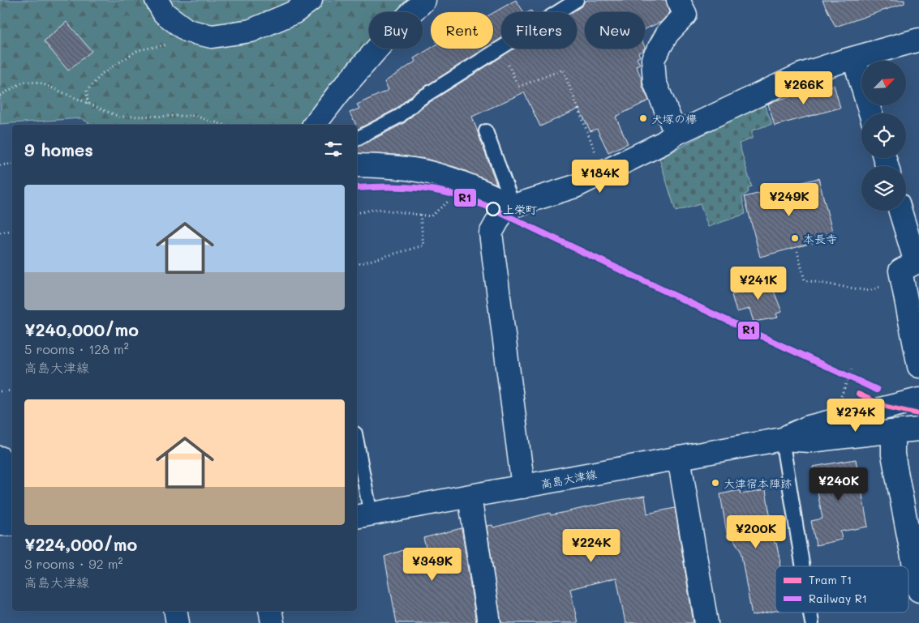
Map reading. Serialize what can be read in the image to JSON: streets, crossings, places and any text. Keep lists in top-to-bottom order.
{
  "streets": {
    "street": ["高島大津線"]
  },
  "places": [
    "犬塚の欅",
    "上栄町",
    "本長寺",
    "大津宿本陣跡"
  ],
  "lines": ["rail line R1", "tram line T1"],
  "legend": ["Tram T1", "Railway R1"],
  "north": "top right",
  "page": {
    "chip": [
      "Buy",
      "Rent",
      "Filters",
      "New"
    ],
    "price": [
      "¥266K",
      "¥184K",
      "¥249K",
      "¥241K",
      "¥274K",
      "¥240K",
      "¥200K",
      "¥224K",
      "¥349K"
    ],
    "heading": "9 homes",
    "list": [
      {
        "name": "¥240,000/mo",
        "note": "5 rooms · 128 m² · 高島大津線"
      },
      {
        "name": "¥224,000/mo",
        "note": "3 rooms · 92 m² · 高島大津線"
      }
    ]
  }
}
